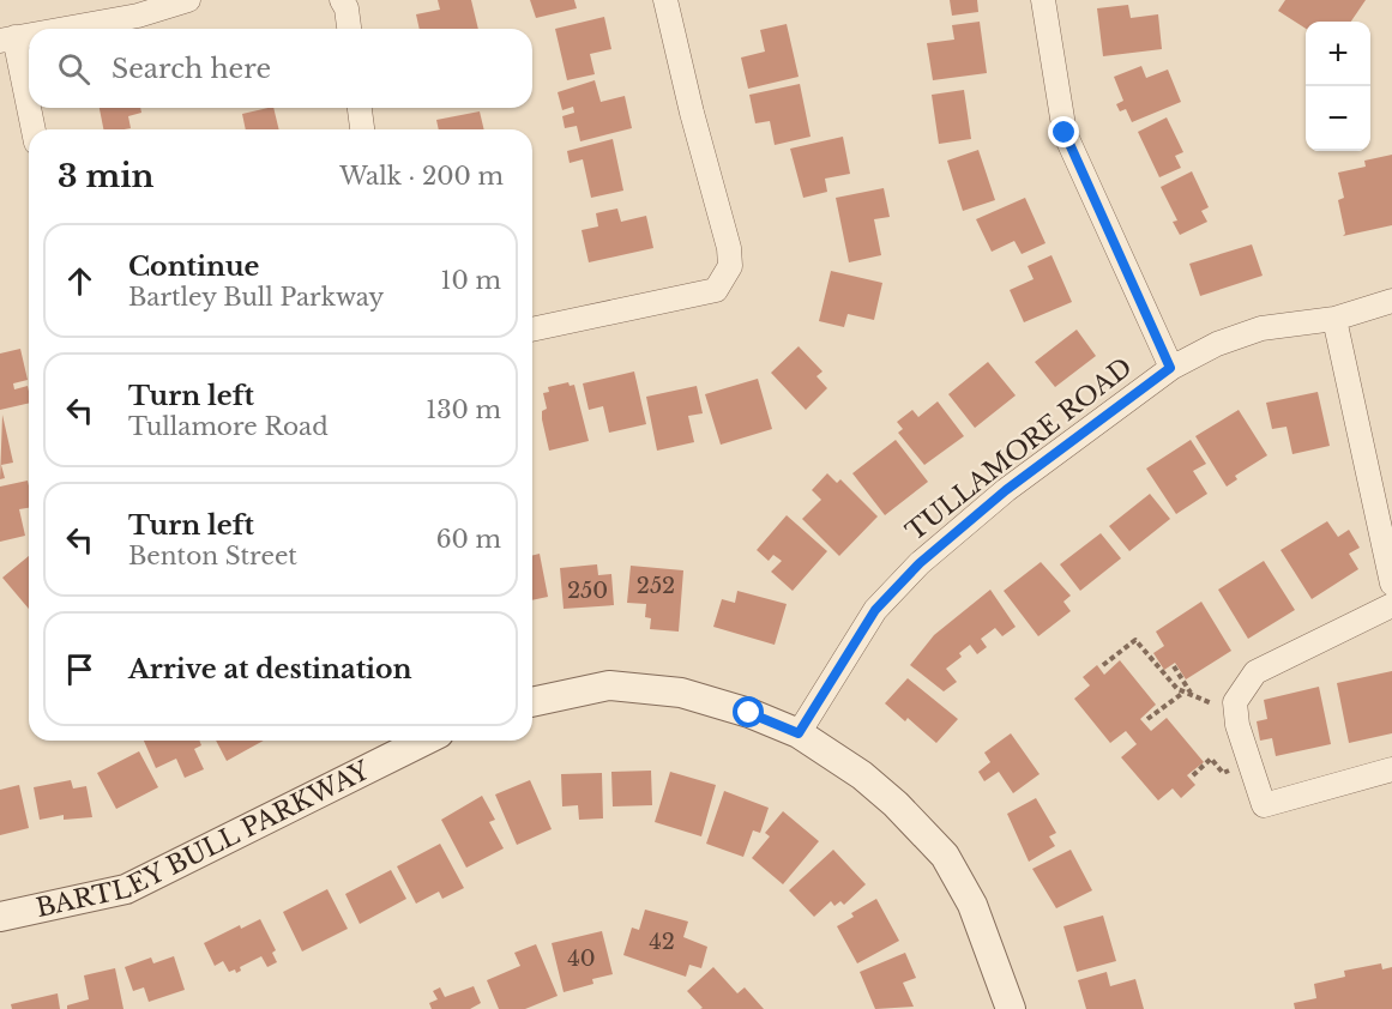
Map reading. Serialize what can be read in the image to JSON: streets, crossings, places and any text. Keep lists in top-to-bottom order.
{
  "streets": {
    "street": ["TULLAMORE ROAD", "BARTLEY BULL PARKWAY"]
  },
  "house_numbers": [
    "252",
    "250",
    "42",
    "40"
  ],
  "page": {
    "map_buttons": ["+", "−"],
    "search": "Search here",
    "heading": ["3 min", "Walk · 200 m"],
    "list": [
      ["Continue", "Bartley Bull Parkway", "10 m"],
      ["Turn left", "Tullamore Road", "130 m"],
      ["Turn left", "Benton Street", "60 m"],
      "Arrive at destination"
    ]
  }
}
